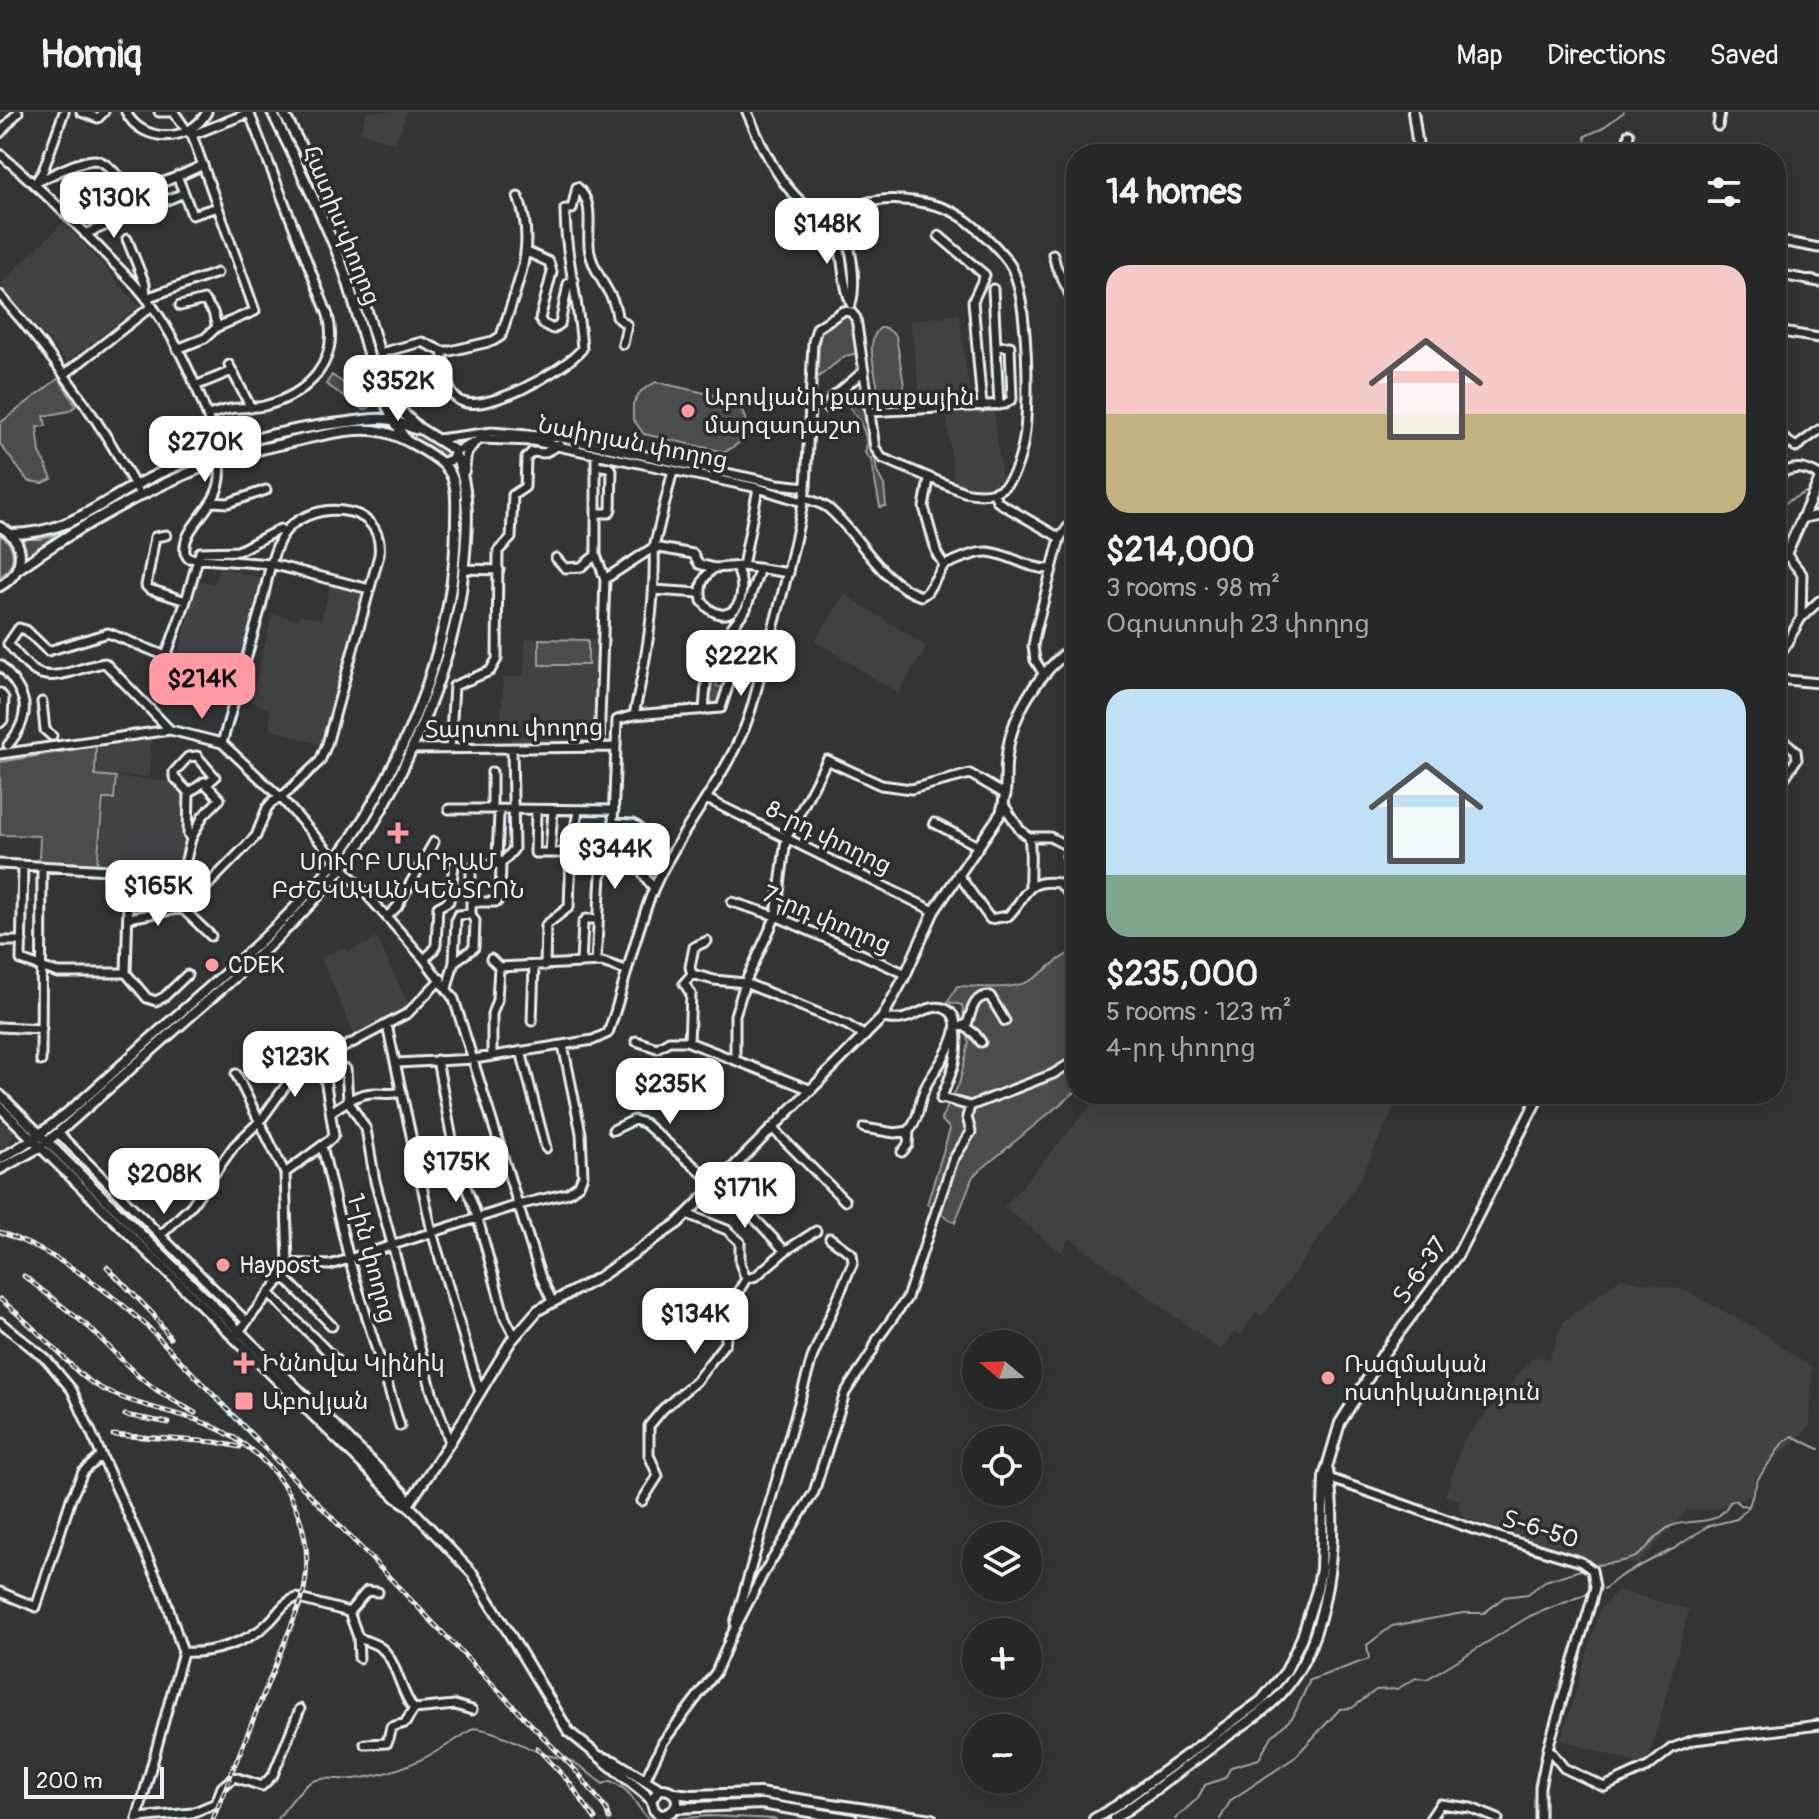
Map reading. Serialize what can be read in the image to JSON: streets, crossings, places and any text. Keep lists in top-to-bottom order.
{
  "streets": {
    "main road": ["Հատիս փողոց", "Տ-6-37"],
    "street": [
      "Նաիրյան փողոց",
      "Տարտու փողոց",
      "8-րդ փողոց",
      "7-րդ փողոց",
      "1-ին փողոց",
      "Տ-6-50"
    ]
  },
  "crossings": [
    ["Տ-6-37", "Տ-6-50"]
  ],
  "places": {
    "other": [
      "Աբովյանի քաղաքային մարզադաշտ",
      "CDEK",
      "Haypost",
      "Ռազմական ոստիկանություն"
    ],
    "health": ["ՍՈՒՐԲ ՄԱՐԻԱՄ ԲԺՇԿԱԿԱՆ ԿԵՆՏՐՈՆ", "Իննովա Կլինիկ"],
    "transit": ["Աբովյան"]
  },
  "scale_bar": "200 m",
  "north": "left",
  "page": {
    "header": "Homiq",
    "nav": ["Map", "Directions", "Saved"],
    "heading": "14 homes",
    "price": [
      "$130K",
      "$148K",
      "$352K",
      "$270K",
      "$222K",
      "$214K",
      "$344K",
      "$165K",
      "$123K",
      "$235K",
      "$175K",
      "$208K",
      "$171K",
      "$134K"
    ],
    "list": [
      {
        "name": "$214,000",
        "note": "3 rooms · 98 m² · Օգոստոսի 23 փողոց"
      },
      {
        "name": "$235,000",
        "note": "5 rooms · 123 m² · 4-րդ փողոց"
      }
    ],
    "map_buttons": ["+", "−"],
    "scale": "200 m"
  }
}
